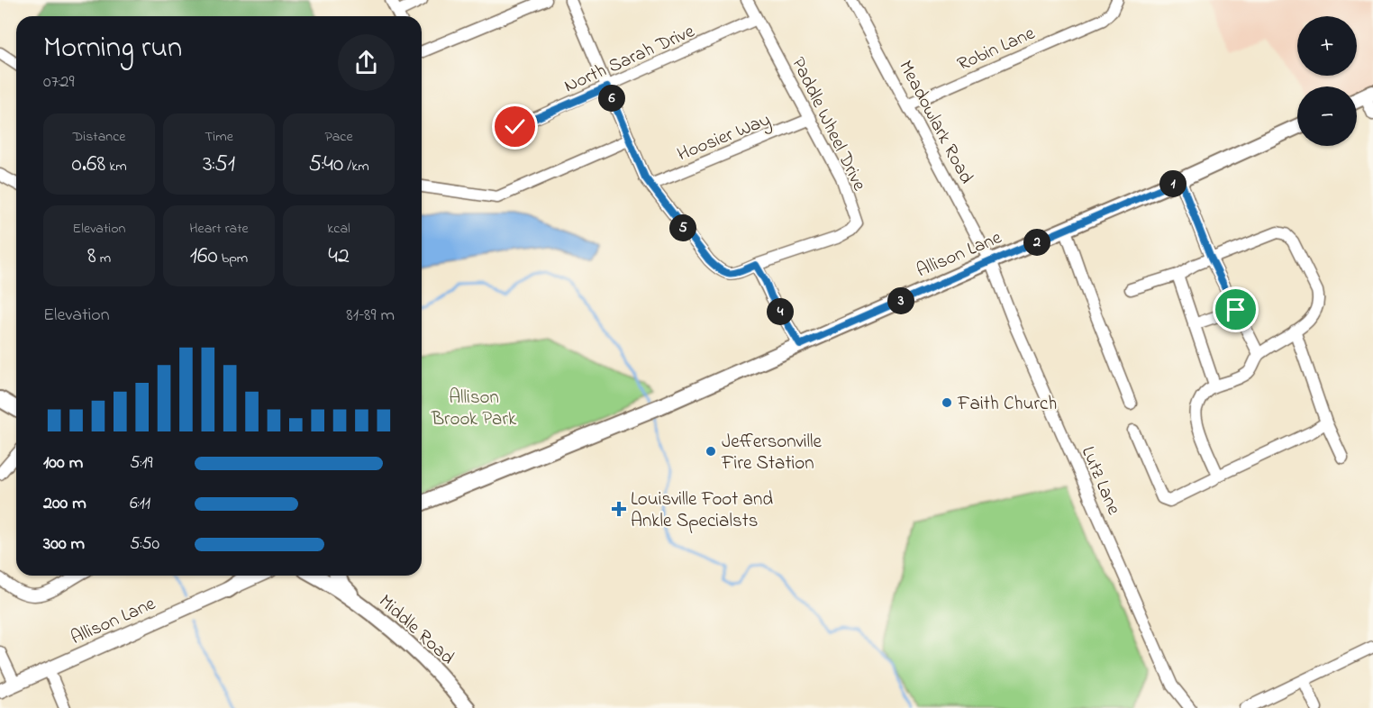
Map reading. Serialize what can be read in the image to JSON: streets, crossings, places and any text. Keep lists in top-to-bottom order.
{
  "streets": {
    "main road": ["Allison Lane", "Middle Road"],
    "street": [
      "Robin Lane",
      "North Sarah Drive",
      "Meadowlark Road",
      "Paddle Wheel Drive",
      "Hoosier Way",
      "Lutz Lane"
    ]
  },
  "crossings": [
    ["Robin Lane", "Meadowlark Road"],
    ["North Sarah Drive", "Paddle Wheel Drive"],
    ["Meadowlark Road", "Allison Lane"],
    ["Meadowlark Road", "Lutz Lane"],
    ["Paddle Wheel Drive", "Hoosier Way"],
    ["Allison Lane", "Lutz Lane"]
  ],
  "parks": ["Allison Brook Park"],
  "places": {
    "other": ["Faith Church", "Jeffersonville Fire Station"],
    "health": ["Louisville Foot and Ankle Specialsts"]
  },
  "page": {
    "map_buttons": ["+", "−"],
    "heading": ["Morning run", "07:29"],
    "pins": [
      "6",
      "1",
      "5",
      "2",
      "3",
      "4"
    ],
    "stats": [
      ["Distance", "0.68 km"],
      ["Time", "3:51"],
      ["Pace", "5:40 /km"],
      ["Elevation", "8 m"],
      ["Heart rate", "160 bpm"],
      ["kcal", "42"]
    ],
    "chart": ["Elevation", "81–89 m"],
    "list": [
      {
        "name": "100 m",
        "note": "5:19"
      },
      {
        "name": "200 m",
        "note": "6:11"
      },
      {
        "name": "300 m",
        "note": "5:50"
      }
    ]
  }
}
